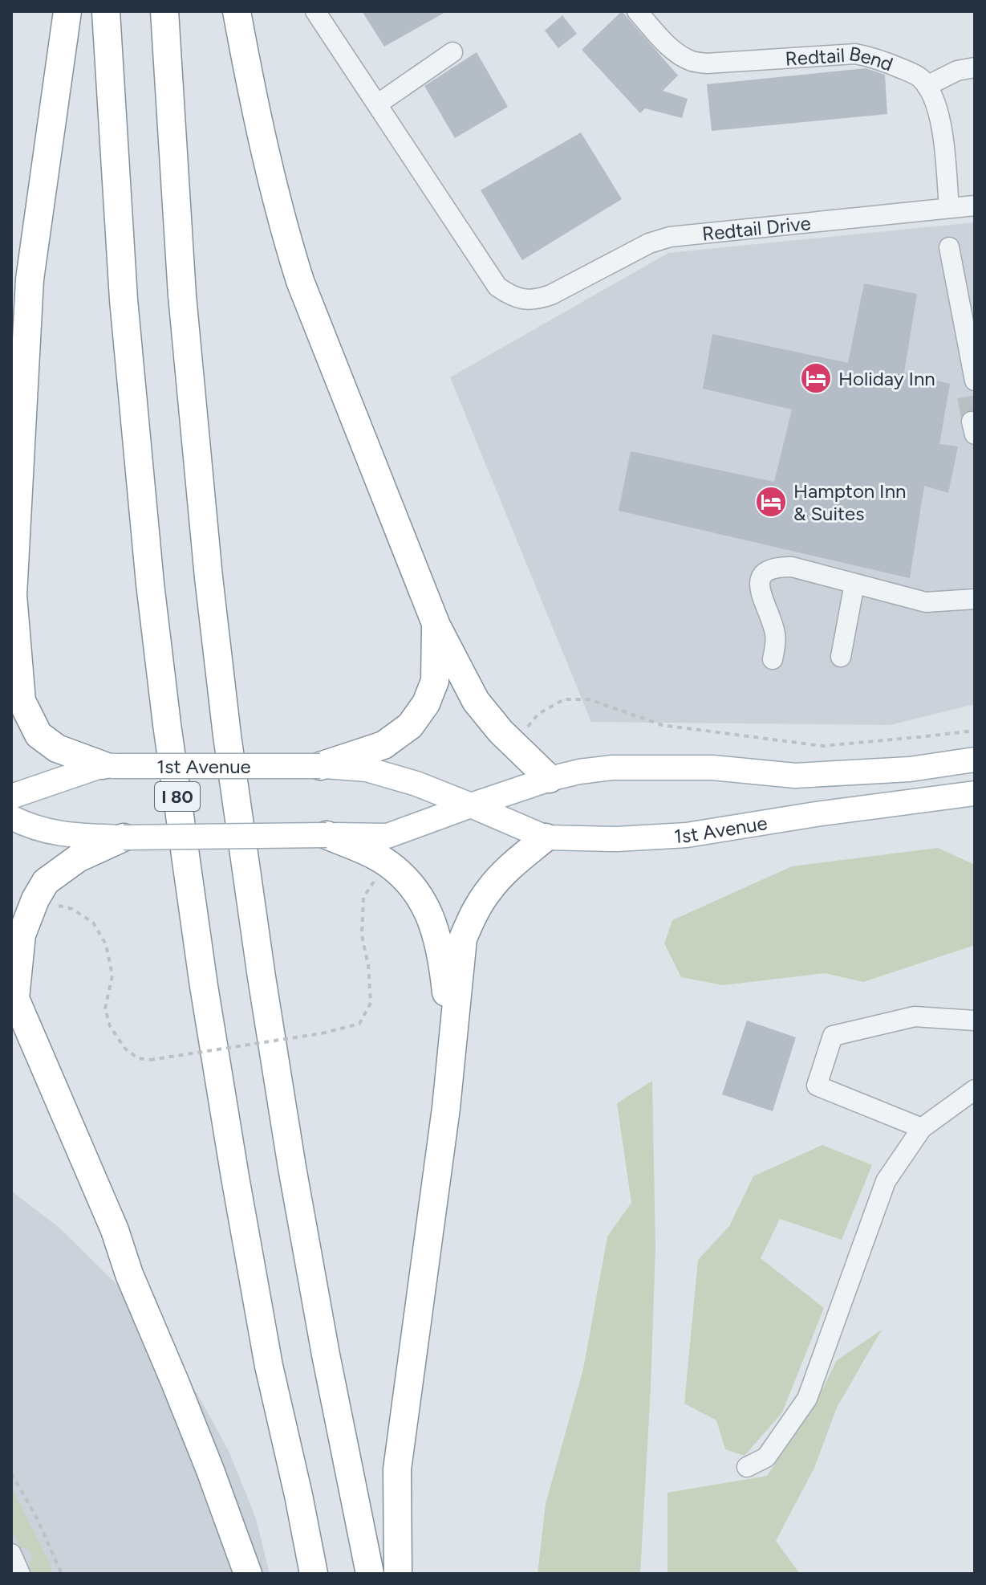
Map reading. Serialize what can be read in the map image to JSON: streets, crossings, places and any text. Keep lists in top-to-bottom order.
{
  "streets": {
    "highway": ["I 80"],
    "main road": ["1st Avenue"],
    "street": ["Redtail Bend", "Redtail Drive"]
  },
  "places": {
    "hotel": ["Holiday Inn", "Hampton Inn & Suites"]
  }
}
